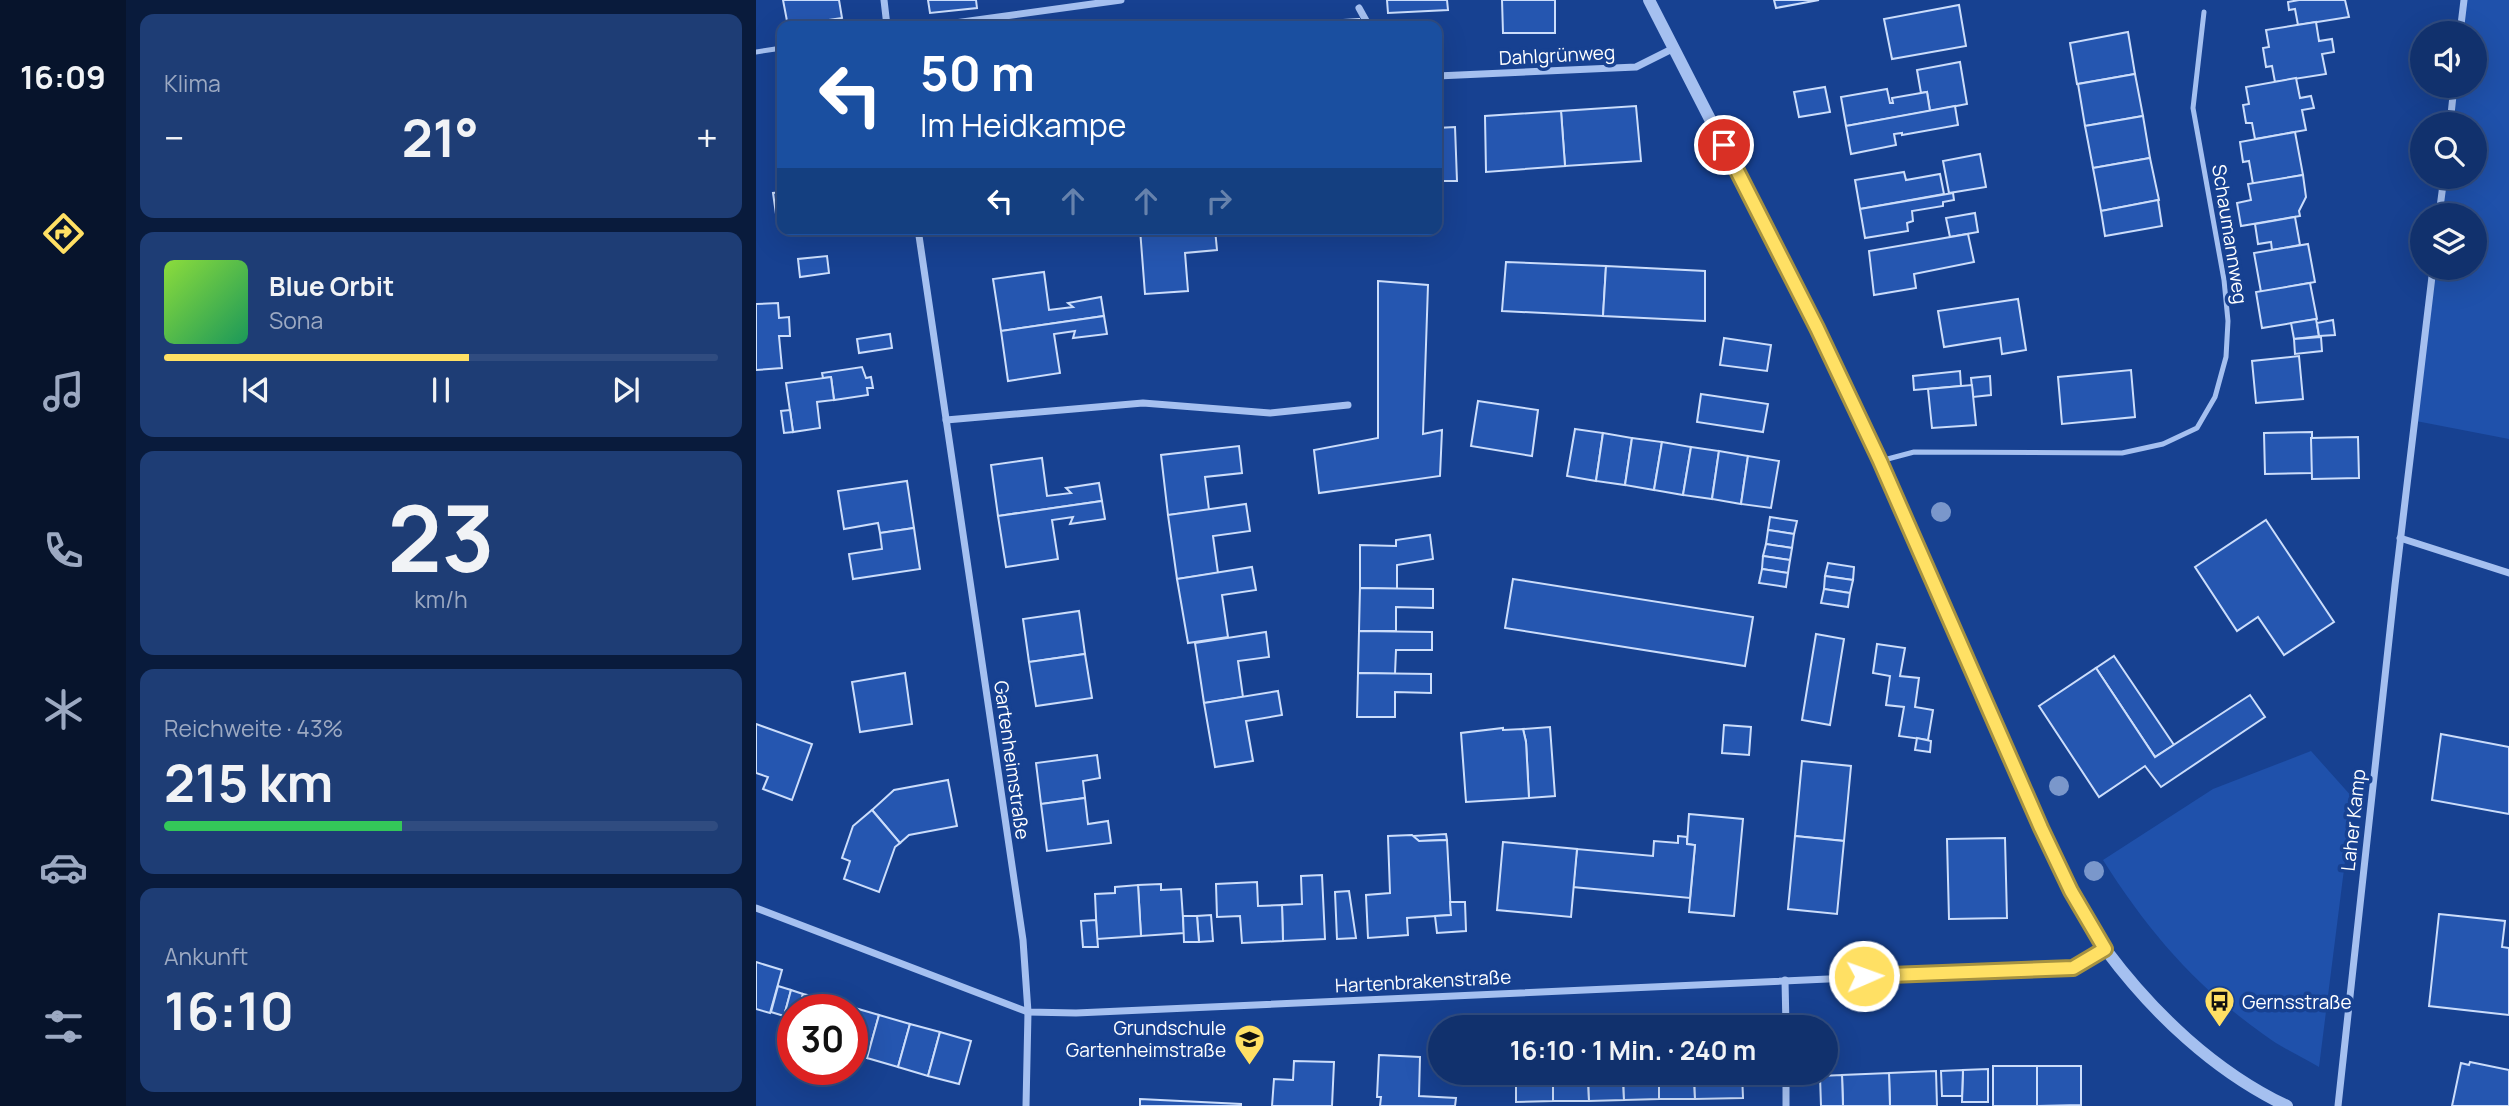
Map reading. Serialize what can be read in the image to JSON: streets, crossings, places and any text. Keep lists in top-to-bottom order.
{
  "streets": {
    "street": [
      "Dahlgrünweg",
      "Gartenheimstraße",
      "Laher Kamp",
      "Hartenbrakenstraße"
    ],
    "lane": ["Schaumannweg"]
  },
  "crossings": [
    ["Gartenheimstraße", "Hartenbrakenstraße"]
  ],
  "places": {
    "bus stop": ["Gernsstraße"],
    "school or university": ["Grundschule Gartenheimstraße"]
  },
  "page": {
    "tabs": "16:09",
    "tile": [
      "Klima",
      ["23", "km/h"],
      ["Reichweite · 43%", "215 km"],
      ["Ankunft", "16:10"]
    ],
    "turn": ["50 m", "Im Heidkampe"],
    "heat": ["−", "21°", "+"],
    "song": ["Blue Orbit", "Sona"],
    "limit": "30",
    "trip": "16:10 · 1 Min. · 240 m"
  }
}
